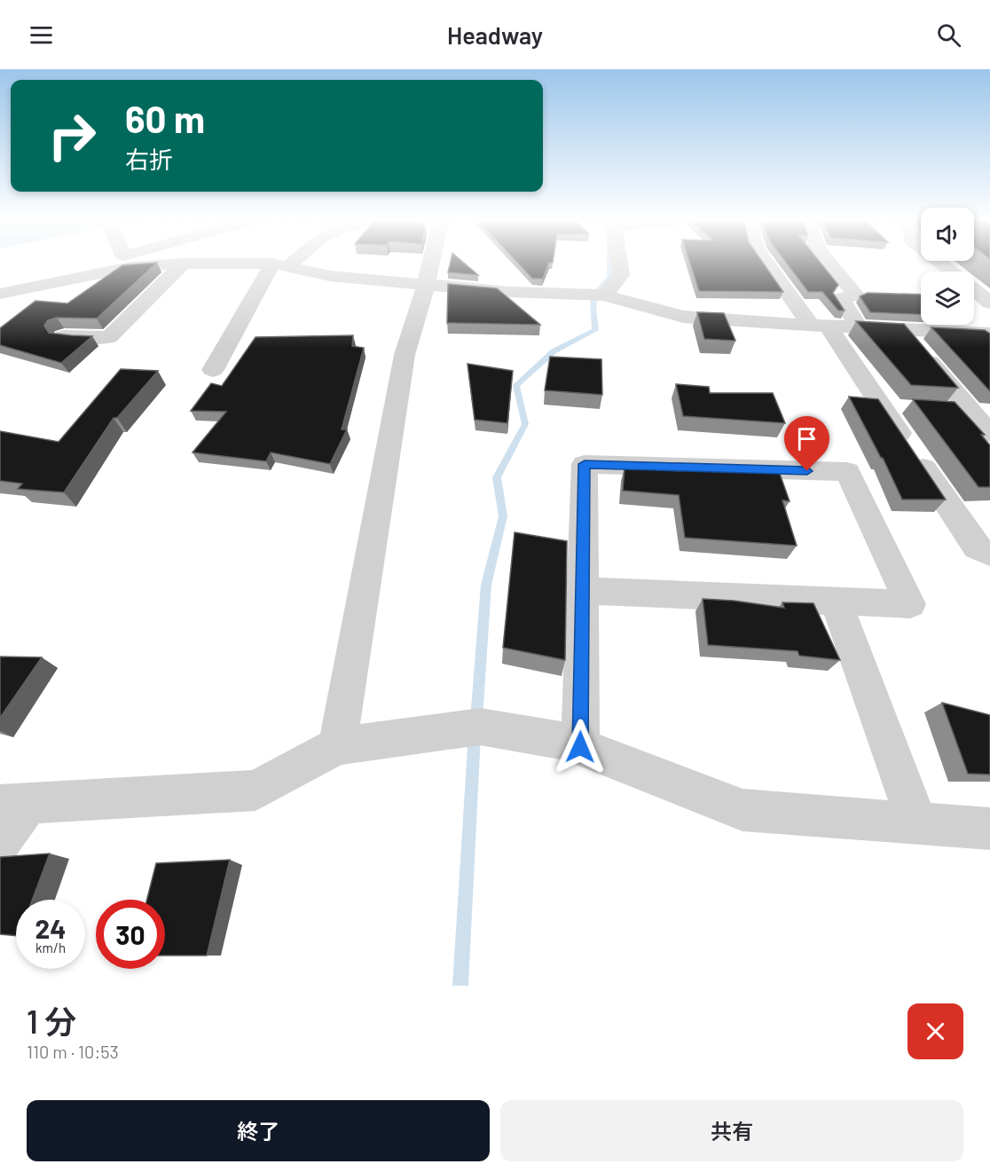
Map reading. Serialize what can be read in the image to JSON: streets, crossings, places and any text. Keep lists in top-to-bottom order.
{
  "page": {
    "header": "Headway",
    "turn": ["60 m", "右折"],
    "speed": "24 km/h",
    "limit": "30",
    "heading": ["1 分", "110 m · 10:53"],
    "buttons": ["終了", "共有"]
  }
}
